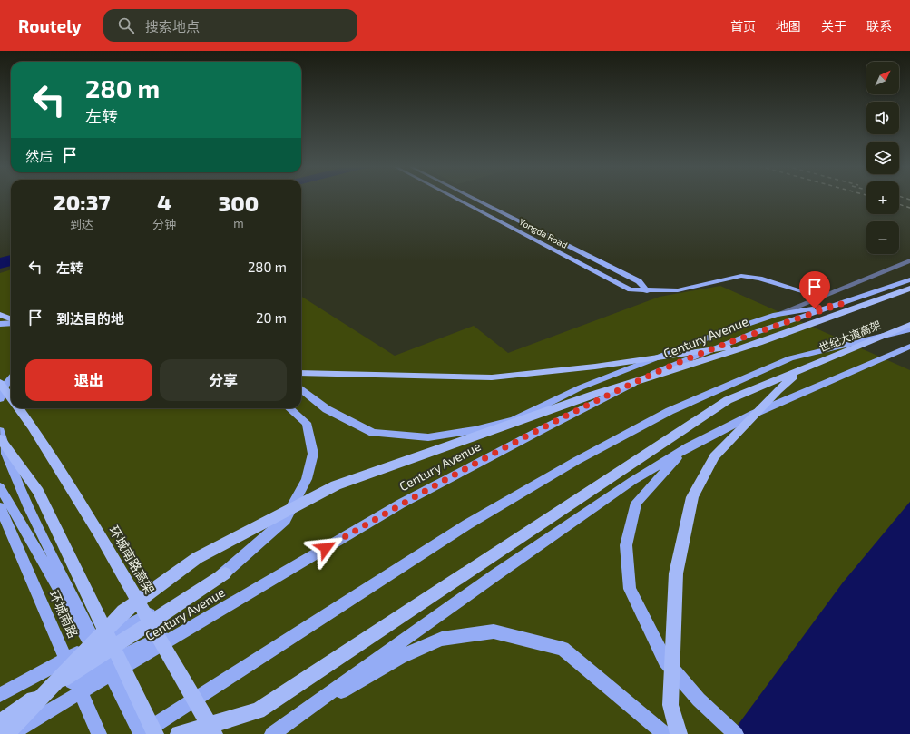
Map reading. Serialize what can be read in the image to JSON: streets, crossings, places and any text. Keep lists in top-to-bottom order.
{
  "streets": {
    "highway": ["世纪大道高架", "环城南路高架"],
    "main road": ["Yongda Road", "Century Avenue", "环城南路"]
  },
  "north": "top right",
  "page": {
    "header": "Routely",
    "search": "搜索地点",
    "nav": [
      "首页",
      "地图",
      "关于",
      "联系"
    ],
    "map_buttons": ["+", "−"],
    "turn": ["280 m", "左转"],
    "then": "然后",
    "eta": [
      "20:37",
      "到达",
      "4",
      "分钟",
      "300",
      "m"
    ],
    "list": [
      {
        "name": "左转",
        "value": "280 m"
      },
      {
        "name": "到达目的地",
        "value": "20 m"
      }
    ],
    "buttons": ["退出", "分享"]
  }
}
